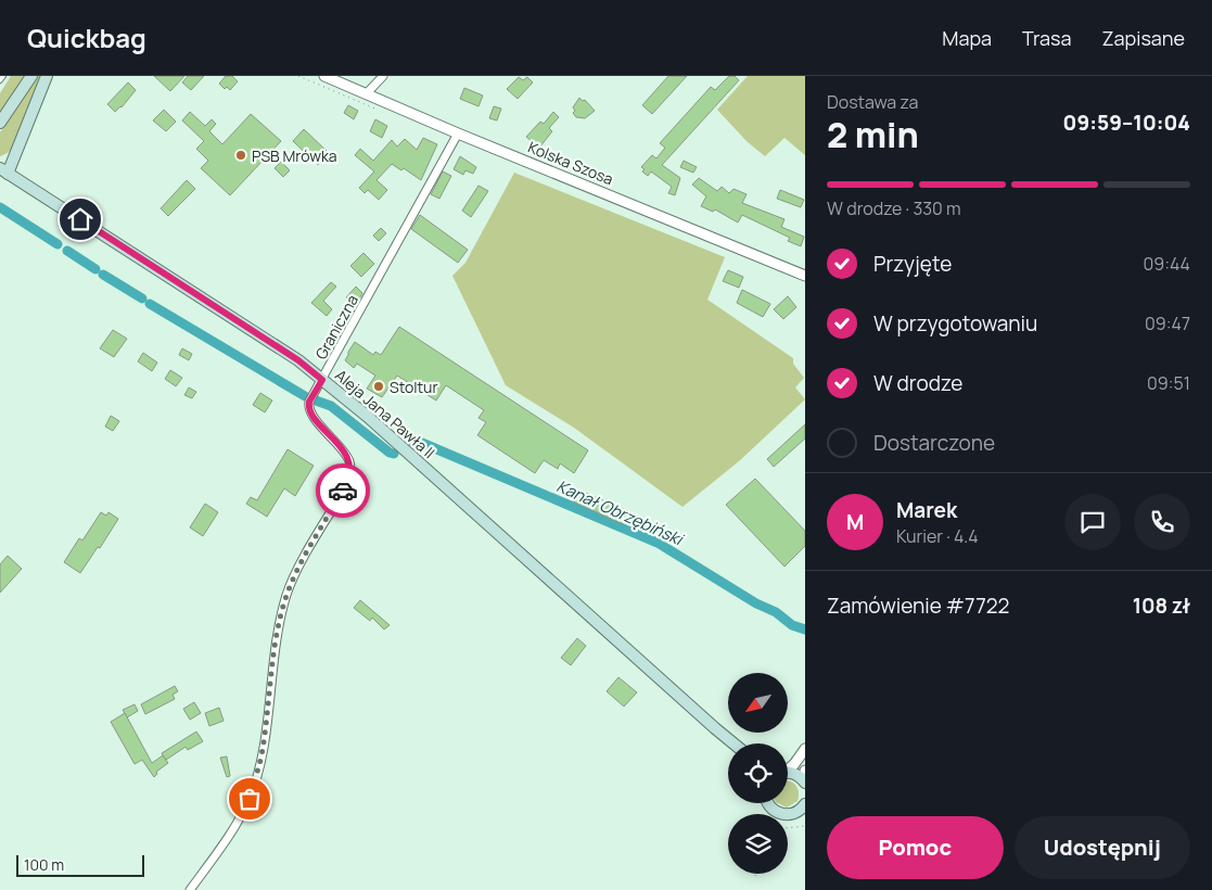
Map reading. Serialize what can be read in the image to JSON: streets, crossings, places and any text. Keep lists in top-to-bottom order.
{
  "streets": {
    "main road": ["Aleja Jana Pawła II"],
    "street": ["Kolska Szosa", "Graniczna"]
  },
  "crossings": [
    ["Kolska Szosa", "Graniczna"],
    ["Graniczna", "Aleja Jana Pawła II"]
  ],
  "water": ["Kanał Obrzębiński"],
  "places": ["PSB Mrówka", "Stoltur"],
  "scale_bar": "100 m",
  "north": "bottom left",
  "page": {
    "header": "Quickbag",
    "nav": ["Mapa", "Trasa", "Zapisane"],
    "heading": ["2 min", "Dostawa za", "09:59–10:04"],
    "panel": [
      "Marek",
      "Kurier · 4.4",
      "Zamówienie #7722",
      "108 zł"
    ],
    "bar": "W drodze · 330 m",
    "list": [
      ["Przyjęte", "09:44"],
      ["W przygotowaniu", "09:47"],
      ["W drodze", "09:51"],
      "Dostarczone"
    ],
    "round": "M",
    "buttons": ["Pomoc", "Udostępnij"],
    "scale": "100 m"
  }
}
